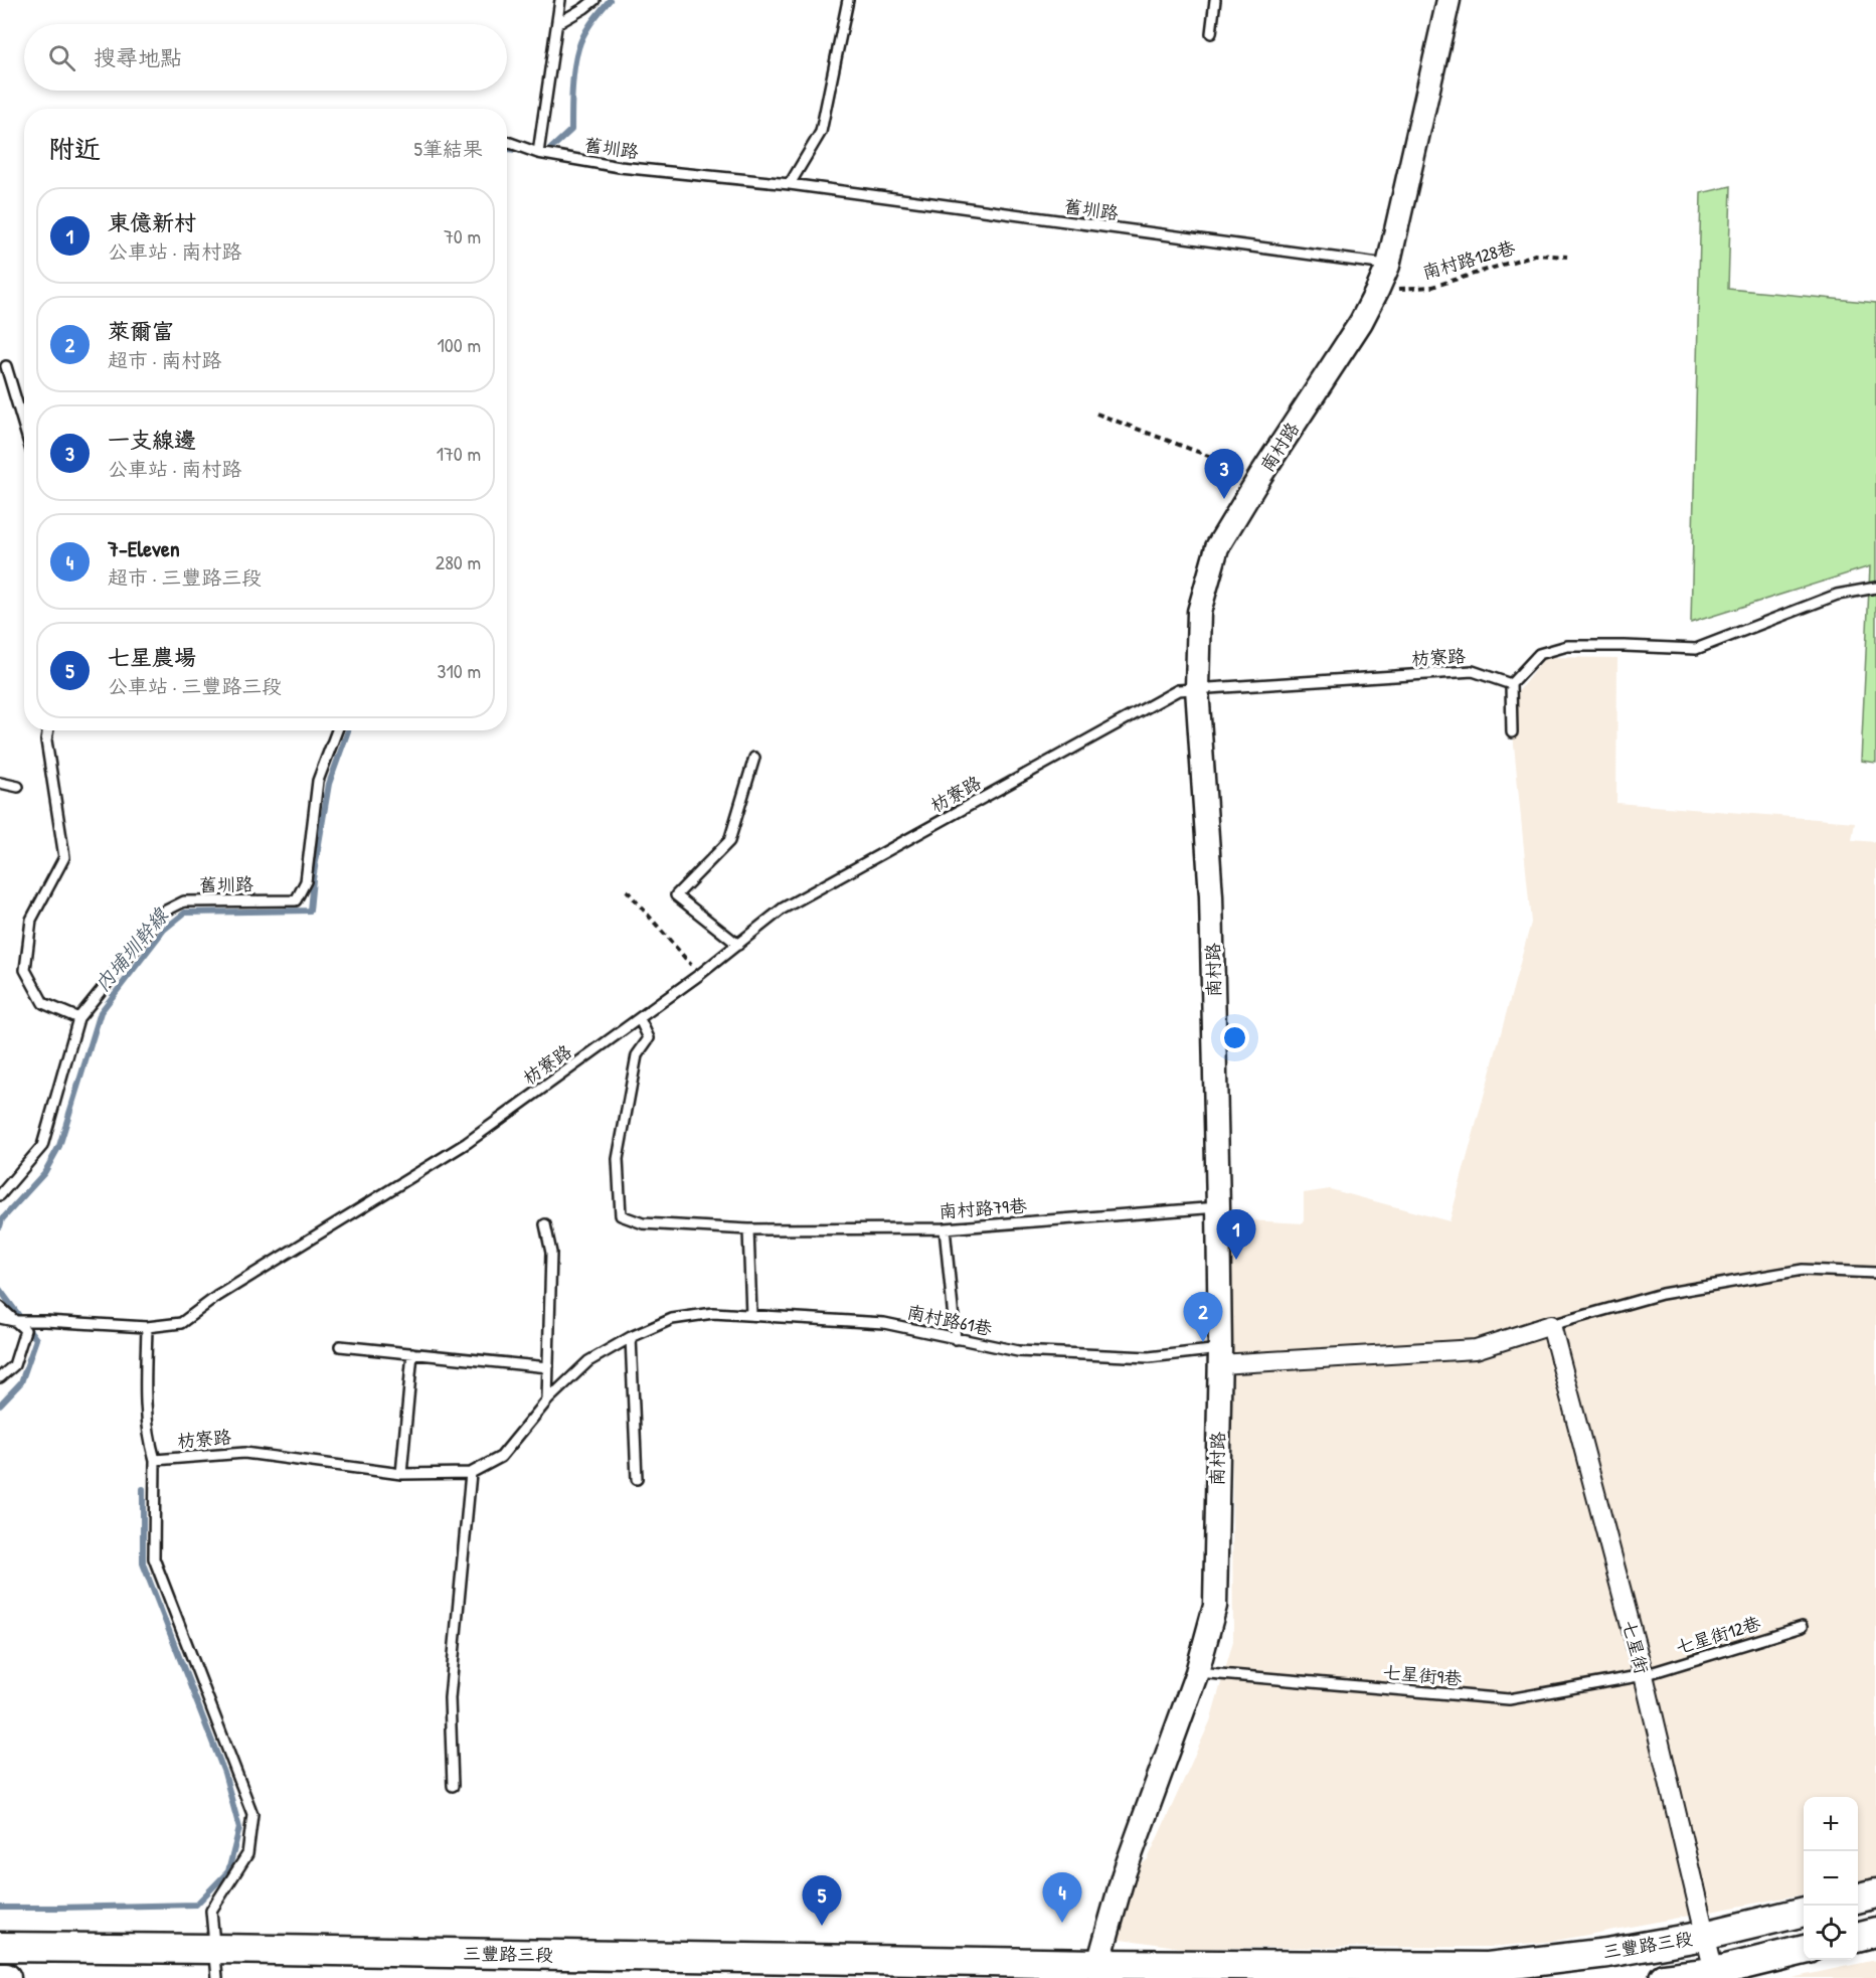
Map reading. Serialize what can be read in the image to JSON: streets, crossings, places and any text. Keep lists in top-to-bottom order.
{
  "streets": {
    "main road": ["三豐路三段"],
    "street": ["南村路", "七星街"],
    "lane": [
      "舊圳路",
      "枋寮路",
      "南村路79巷",
      "南村路61巷",
      "七星街12巷",
      "七星街9巷"
    ],
    "path": ["南村路128巷"]
  },
  "crossings": [
    ["舊圳路", "南村路"],
    ["南村路128巷", "南村路"],
    ["南村路", "枋寮路"],
    ["南村路", "南村路79巷"],
    ["南村路", "南村路61巷"],
    ["南村路", "七星街9巷"],
    ["南村路", "三豐路三段"],
    ["枋寮路", "南村路79巷"],
    ["枋寮路", "南村路61巷"],
    ["枋寮路", "三豐路三段"],
    ["七星街12巷", "七星街"],
    ["七星街12巷", "七星街9巷"],
    ["七星街", "七星街9巷"],
    ["七星街", "三豐路三段"]
  ],
  "water": ["內埔圳幹線"],
  "page": {
    "search": "搜尋地點",
    "heading": ["附近", "5筆結果"],
    "list": [
      {
        "mark": "1",
        "name": "東億新村",
        "note": "公車站 · 南村路",
        "value": "70 m"
      },
      {
        "mark": "2",
        "name": "萊爾富",
        "note": "超市 · 南村路",
        "value": "100 m"
      },
      {
        "mark": "3",
        "name": "一支線邊",
        "note": "公車站 · 南村路",
        "value": "170 m"
      },
      {
        "mark": "4",
        "name": "7-Eleven",
        "note": "超市 · 三豐路三段",
        "value": "280 m"
      },
      {
        "mark": "5",
        "name": "七星農場",
        "note": "公車站 · 三豐路三段",
        "value": "310 m"
      }
    ],
    "pins": [
      "3",
      "1",
      "2",
      "4",
      "5"
    ],
    "map_buttons": ["+", "−"]
  }
}
